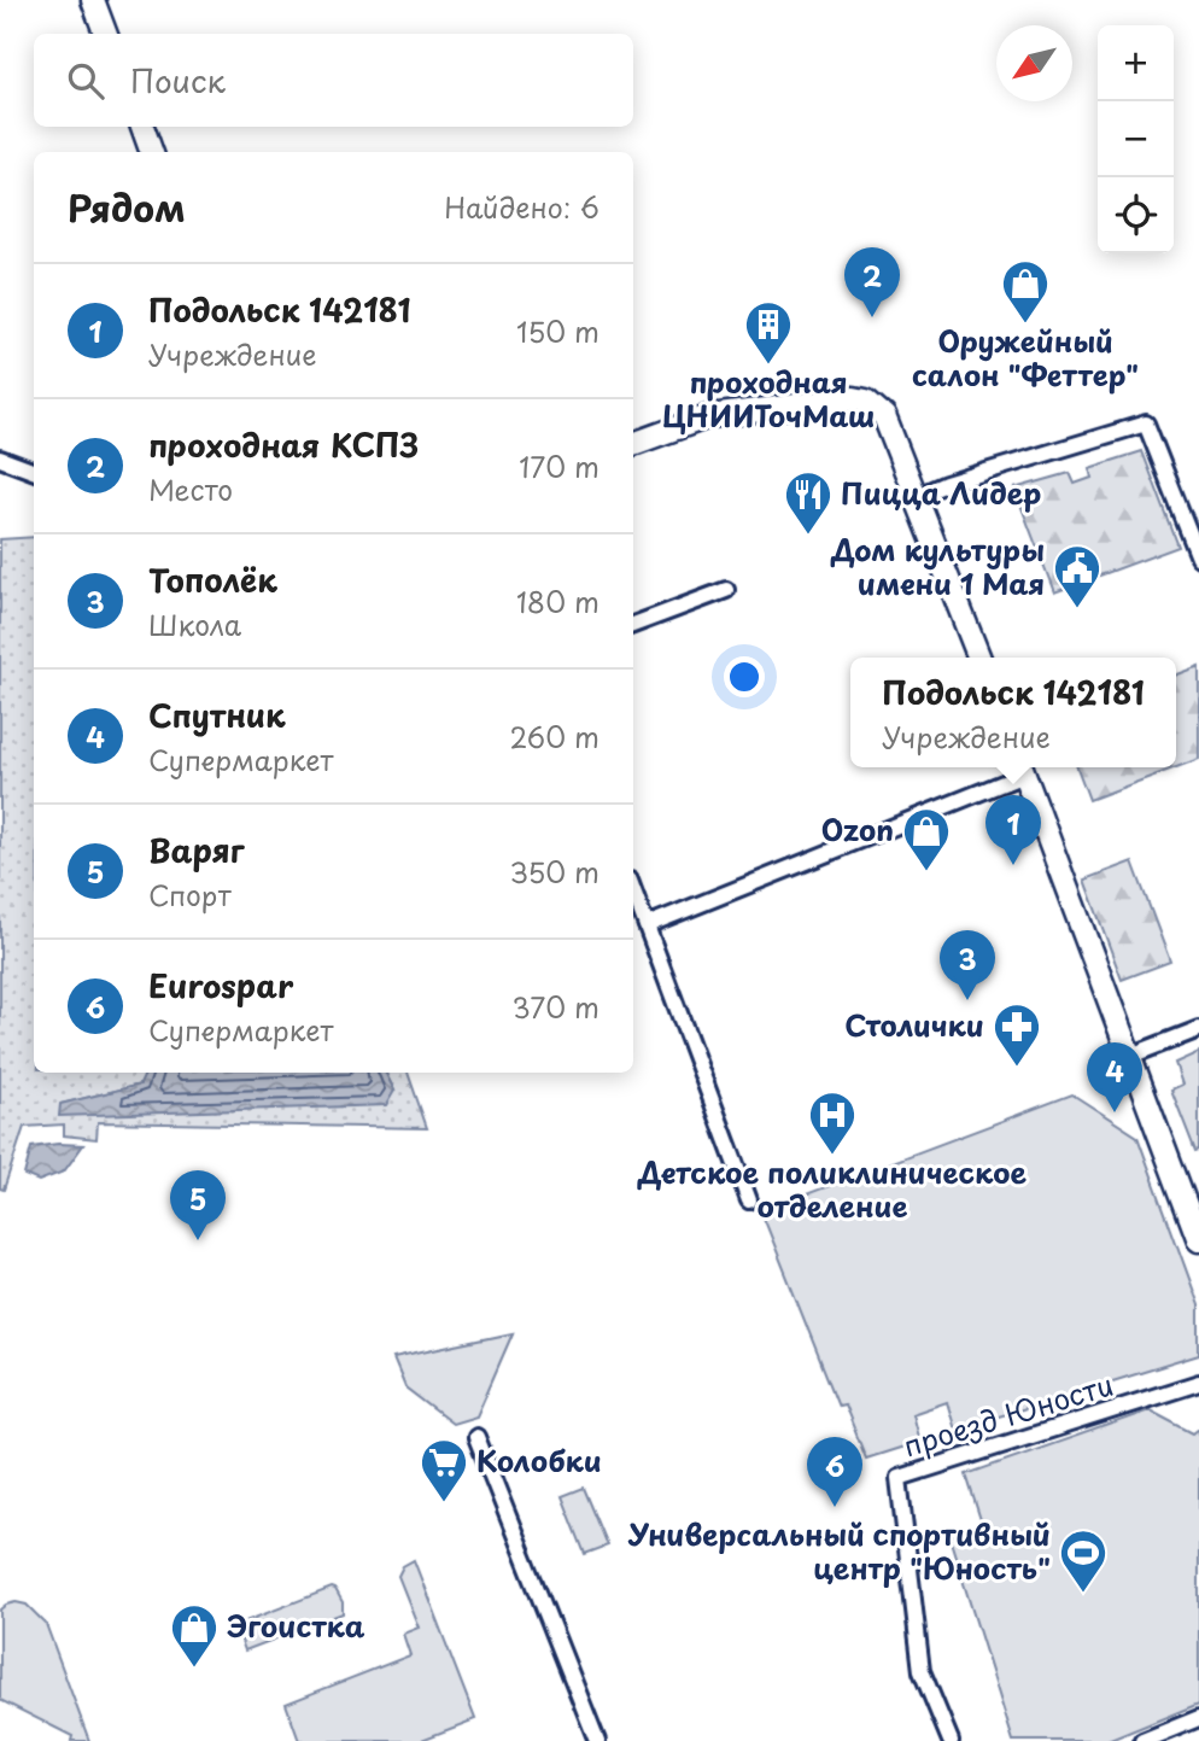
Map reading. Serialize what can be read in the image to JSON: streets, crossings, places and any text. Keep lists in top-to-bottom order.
{
  "streets": {
    "street": ["проезд Юности"]
  },
  "places": {
    "shop": ["Оружейный салон \"Феттер\"", "Ozon", "Эгоистка"],
    "building": ["проходная ЦНИИТочМаш"],
    "restaurant": ["Пицца Лидер"],
    "public building": ["Дом культуры имени 1 Мая"],
    "pharmacy": ["Столички"],
    "hospital": ["Детское поликлиническое отделение"],
    "supermarket": ["Колобки"],
    "sports": ["Универсальный спортивный центр \"Юность\""]
  },
  "north": "bottom left",
  "page": {
    "map_buttons": ["+", "−"],
    "search": "Поиск",
    "heading": ["Рядом", "Найдено: 6"],
    "pins": [
      "2",
      "1",
      "3",
      "4",
      "5",
      "6"
    ],
    "list": [
      {
        "mark": "1",
        "name": "Подольск 142181",
        "note": "Учреждение",
        "value": "150 m"
      },
      {
        "mark": "2",
        "name": "проходная КСПЗ",
        "note": "Место",
        "value": "170 m"
      },
      {
        "mark": "3",
        "name": "Тополёк",
        "note": "Школа",
        "value": "180 m"
      },
      {
        "mark": "4",
        "name": "Спутник",
        "note": "Супермаркет",
        "value": "260 m"
      },
      {
        "mark": "5",
        "name": "Варяг",
        "note": "Спорт",
        "value": "350 m"
      },
      {
        "mark": "6",
        "name": "Eurospar",
        "note": "Супермаркет",
        "value": "370 m"
      }
    ],
    "popup": ["Подольск 142181", "Учреждение"]
  }
}
